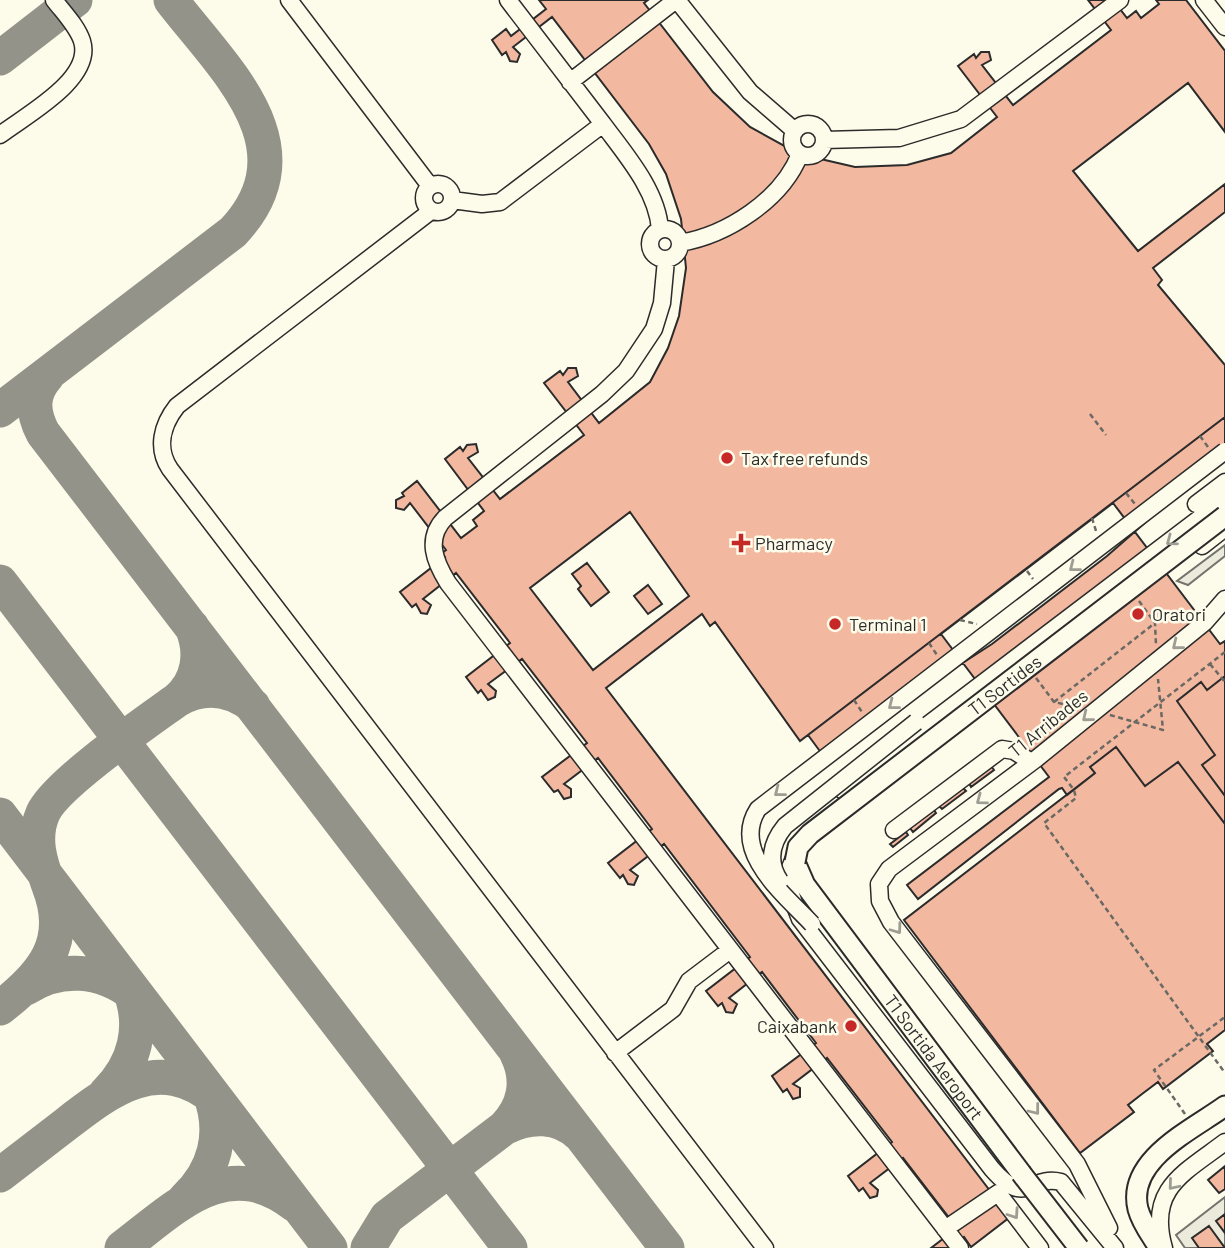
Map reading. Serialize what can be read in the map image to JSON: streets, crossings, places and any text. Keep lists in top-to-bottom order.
{
  "streets": {
    "main road": ["T1 Sortides", "T1 Sortida Aeroport"],
    "lane": ["T1 Arribades"]
  },
  "crossings": [
    ["T1 Sortides", "T1 Sortida Aeroport"]
  ],
  "places": {
    "other": [
      "Tax free refunds",
      "Oratori",
      "Terminal 1",
      "Caixabank"
    ],
    "health": ["Pharmacy"]
  }
}
